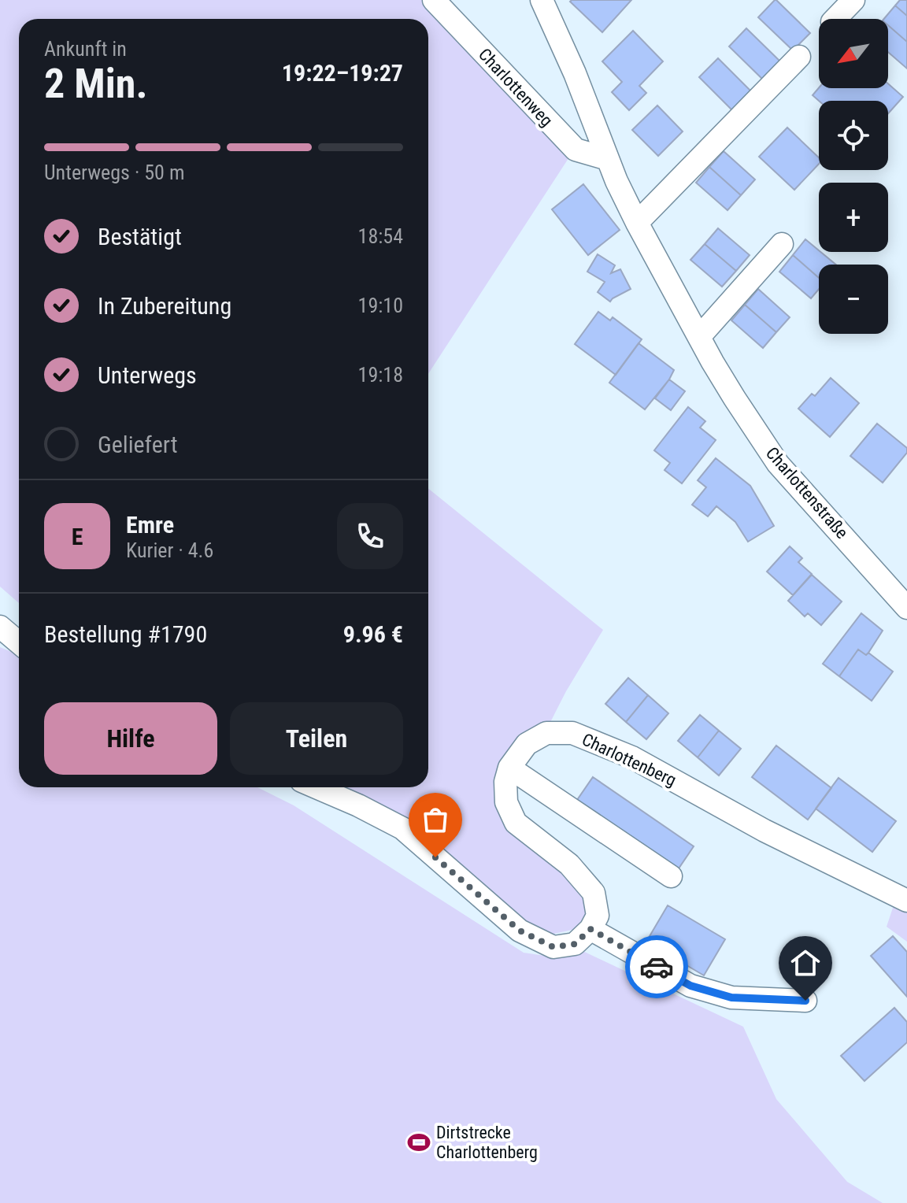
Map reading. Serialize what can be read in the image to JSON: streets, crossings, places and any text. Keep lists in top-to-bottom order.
{
  "streets": {
    "street": ["Charlottenweg", "Charlottenstraße", "Charlottenberg"]
  },
  "crossings": [
    ["Charlottenweg", "Charlottenstraße"]
  ],
  "places": {
    "sports": ["Dirtstrecke Charlottenberg"]
  },
  "north": "bottom left",
  "page": {
    "map_buttons": ["+", "−"],
    "heading": ["2 Min.", "Ankunft in", "19:22–19:27"],
    "panel": [
      "Emre",
      "Kurier · 4.6",
      "Bestellung #1790",
      "9.96 €"
    ],
    "bar": "Unterwegs · 50 m",
    "list": [
      ["Bestätigt", "18:54"],
      ["In Zubereitung", "19:10"],
      ["Unterwegs", "19:18"],
      "Geliefert"
    ],
    "round": "E",
    "buttons": ["Hilfe", "Teilen"]
  }
}
